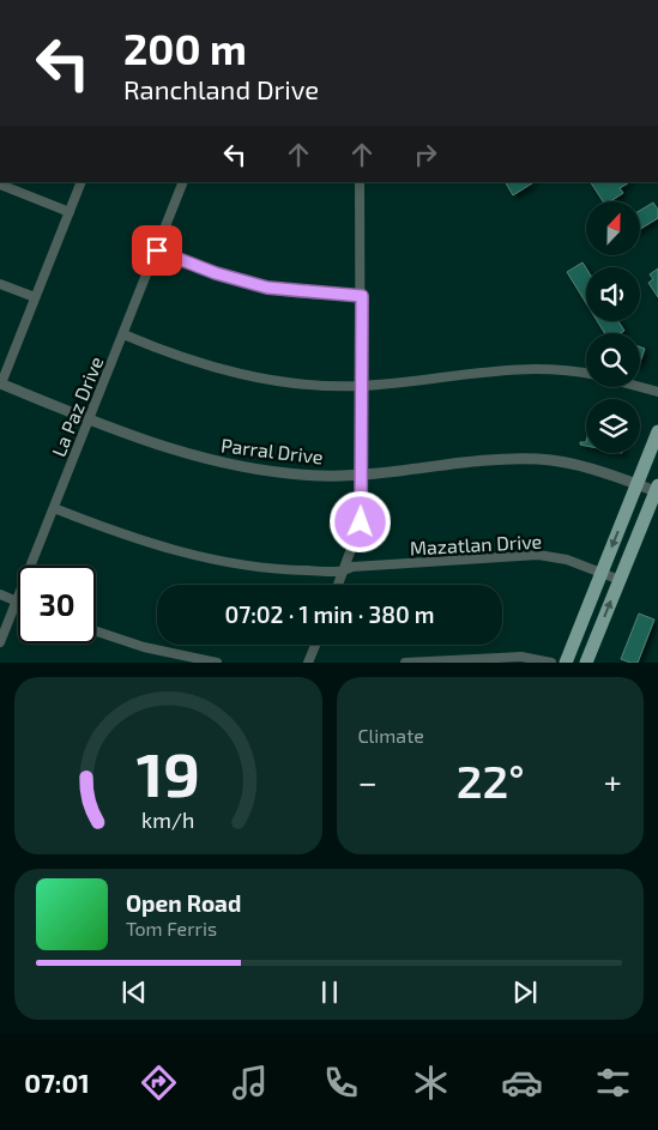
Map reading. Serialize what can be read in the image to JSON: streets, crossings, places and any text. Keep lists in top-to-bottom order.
{
  "streets": {
    "street": ["La Paz Drive", "Parral Drive", "Mazatlan Drive"]
  },
  "crossings": [
    ["La Paz Drive", "Parral Drive"],
    ["La Paz Drive", "Mazatlan Drive"]
  ],
  "north": "top",
  "page": {
    "turn": ["200 m", "Ranchland Drive"],
    "limit": "30",
    "trip": "07:02 · 1 min · 380 m",
    "tile": "Climate",
    "heat": ["−", "22°", "+"],
    "song": ["Open Road", "Tom Ferris"],
    "tabs": "07:01",
    "gauge": ["19", "km/h"]
  }
}
